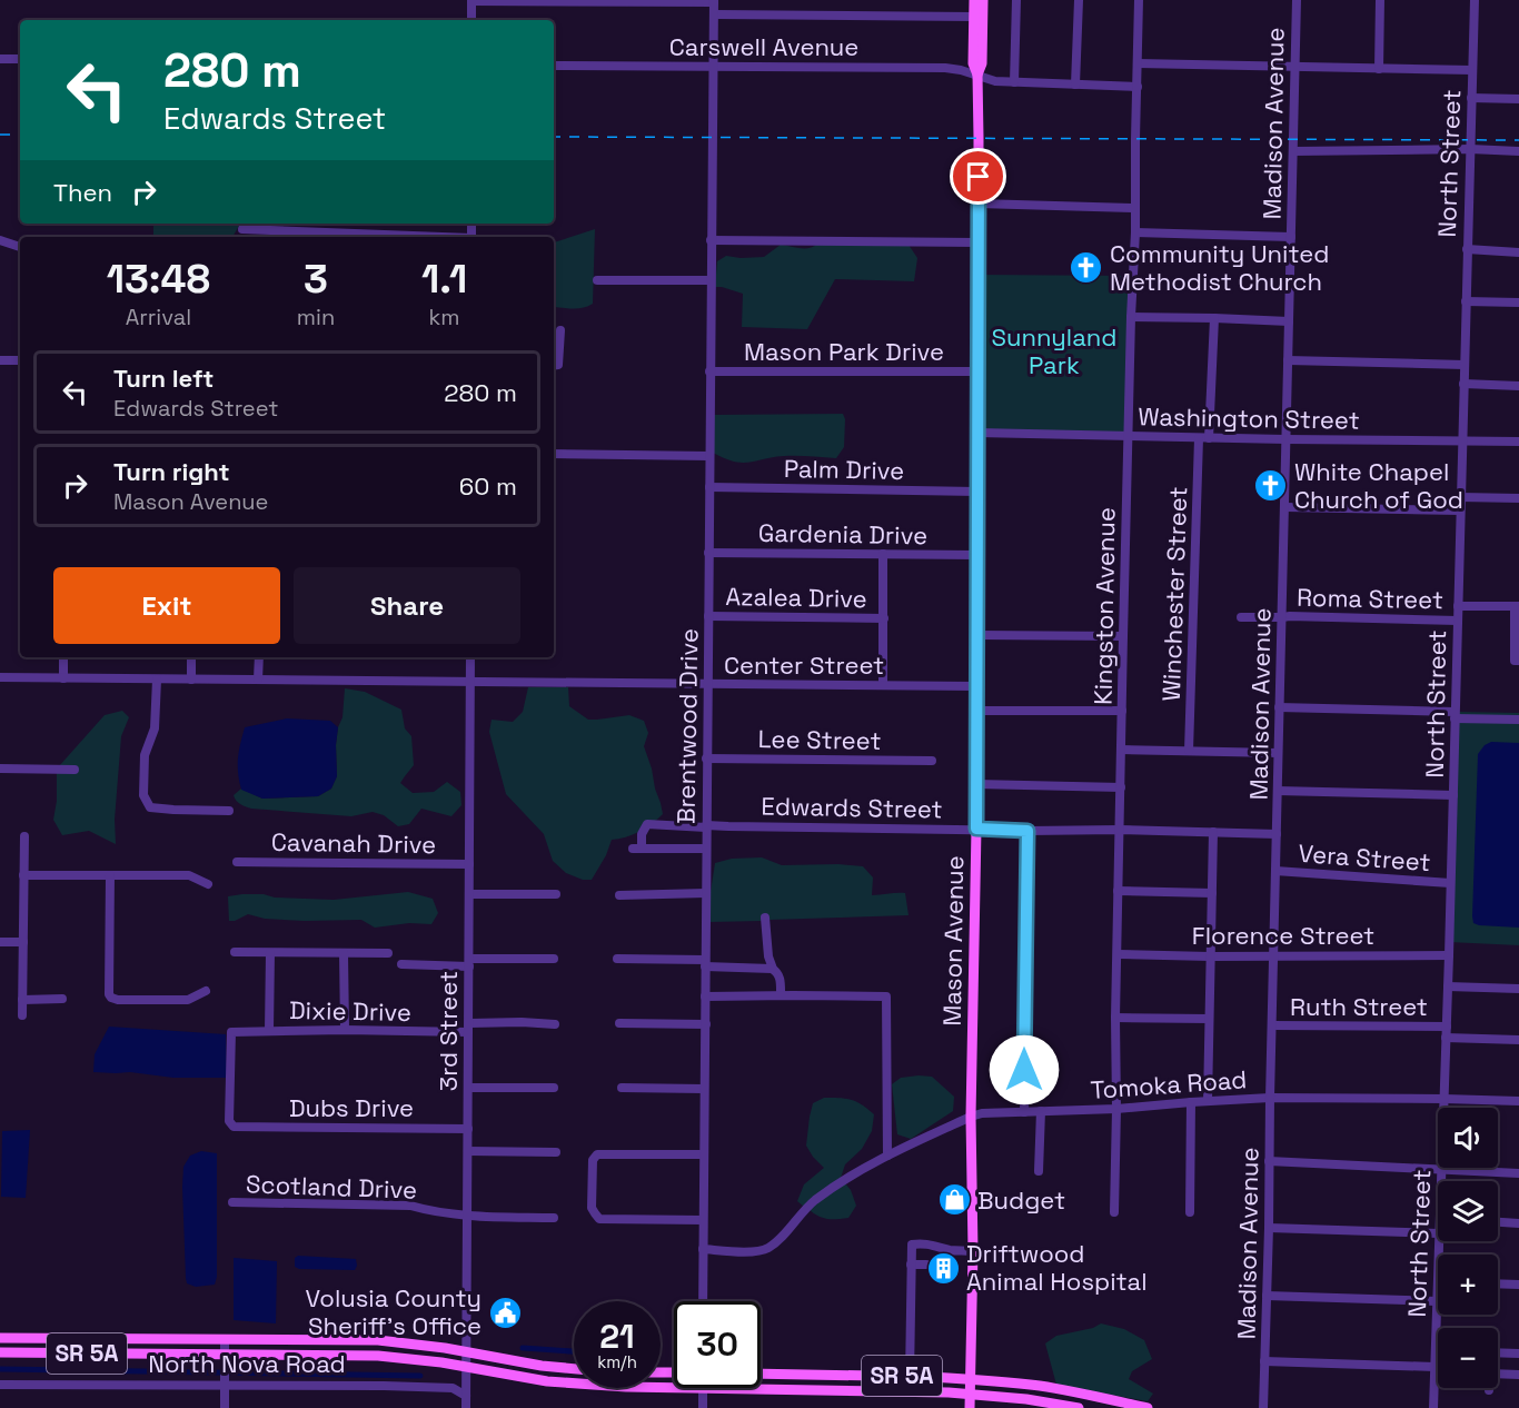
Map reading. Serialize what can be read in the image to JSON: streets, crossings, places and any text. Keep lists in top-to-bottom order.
{
  "streets": {
    "main road": ["Mason Avenue", "SR 5A", "North Nova Road"],
    "street": [
      "Carswell Avenue",
      "Madison Avenue",
      "North Street",
      "Mason Park Drive",
      "Washington Street",
      "Palm Drive",
      "Gardenia Drive",
      "Winchester Street",
      "Azalea Drive",
      "Roma Street",
      "Kingston Avenue",
      "Center Street",
      "Brentwood Drive",
      "Lee Street",
      "Edwards Street",
      "Cavanah Drive",
      "Vera Street",
      "Florence Street",
      "Ruth Street",
      "Dixie Drive",
      "3rd Street",
      "Tomoka Road",
      "Dubs Drive",
      "Scotland Drive"
    ]
  },
  "crossings": [
    ["Carswell Avenue", "Kingston Avenue"],
    ["Carswell Avenue", "Brentwood Drive"],
    ["Carswell Avenue", "Mason Avenue"],
    ["Madison Avenue", "Washington Street"],
    ["Madison Avenue", "Roma Street"],
    ["Madison Avenue", "Edwards Street"],
    ["Madison Avenue", "Vera Street"],
    ["Madison Avenue", "Florence Street"],
    ["Madison Avenue", "Ruth Street"],
    ["Madison Avenue", "Tomoka Road"],
    ["North Street", "Washington Street"],
    ["North Street", "Roma Street"],
    ["North Street", "Vera Street"],
    ["North Street", "Florence Street"],
    ["North Street", "Ruth Street"],
    ["North Street", "Tomoka Road"],
    ["Mason Park Drive", "Brentwood Drive"],
    ["Mason Park Drive", "Mason Avenue"],
    ["Washington Street", "Winchester Street"],
    ["Washington Street", "Kingston Avenue"],
    ["Washington Street", "Mason Avenue"],
    ["Palm Drive", "Brentwood Drive"],
    ["Palm Drive", "Mason Avenue"],
    ["Gardenia Drive", "Brentwood Drive"],
    ["Gardenia Drive", "Mason Avenue"],
    ["Azalea Drive", "Brentwood Drive"],
    ["Kingston Avenue", "Edwards Street"],
    ["Kingston Avenue", "Florence Street"],
    ["Kingston Avenue", "Tomoka Road"],
    ["Center Street", "Brentwood Drive"],
    ["Center Street", "Mason Avenue"],
    ["Center Street", "3rd Street"],
    ["Brentwood Drive", "Lee Street"],
    ["Brentwood Drive", "Edwards Street"],
    ["Brentwood Drive", "Tomoka Road"],
    ["Edwards Street", "Mason Avenue"],
    ["Cavanah Drive", "3rd Street"],
    ["Mason Avenue", "Tomoka Road"],
    ["Mason Avenue", "SR 5A"],
    ["Mason Avenue", "North Nova Road"],
    ["Dixie Drive", "3rd Street"],
    ["Dixie Drive", "Dubs Drive"],
    ["3rd Street", "Dubs Drive"],
    ["3rd Street", "Scotland Drive"],
    ["3rd Street", "North Nova Road"]
  ],
  "parks": ["Sunnyland Park"],
  "places": {
    "church": ["Community United Methodist Church", "White Chapel Church of God"],
    "shop": ["Budget"],
    "building": ["Driftwood Animal Hospital"],
    "public building": ["Volusia County Sheriff's Office"]
  },
  "page": {
    "turn": ["280 m", "Edwards Street"],
    "then": "Then",
    "eta": [
      "13:48",
      "Arrival",
      "3",
      "min",
      "1.1",
      "km"
    ],
    "list": [
      {
        "name": "Turn left",
        "note": "Edwards Street",
        "value": "280 m"
      },
      {
        "name": "Turn right",
        "note": "Mason Avenue",
        "value": "60 m"
      }
    ],
    "buttons": ["Exit", "Share"],
    "map_buttons": ["+", "−"],
    "speed": "21 km/h",
    "limit": "30"
  }
}
